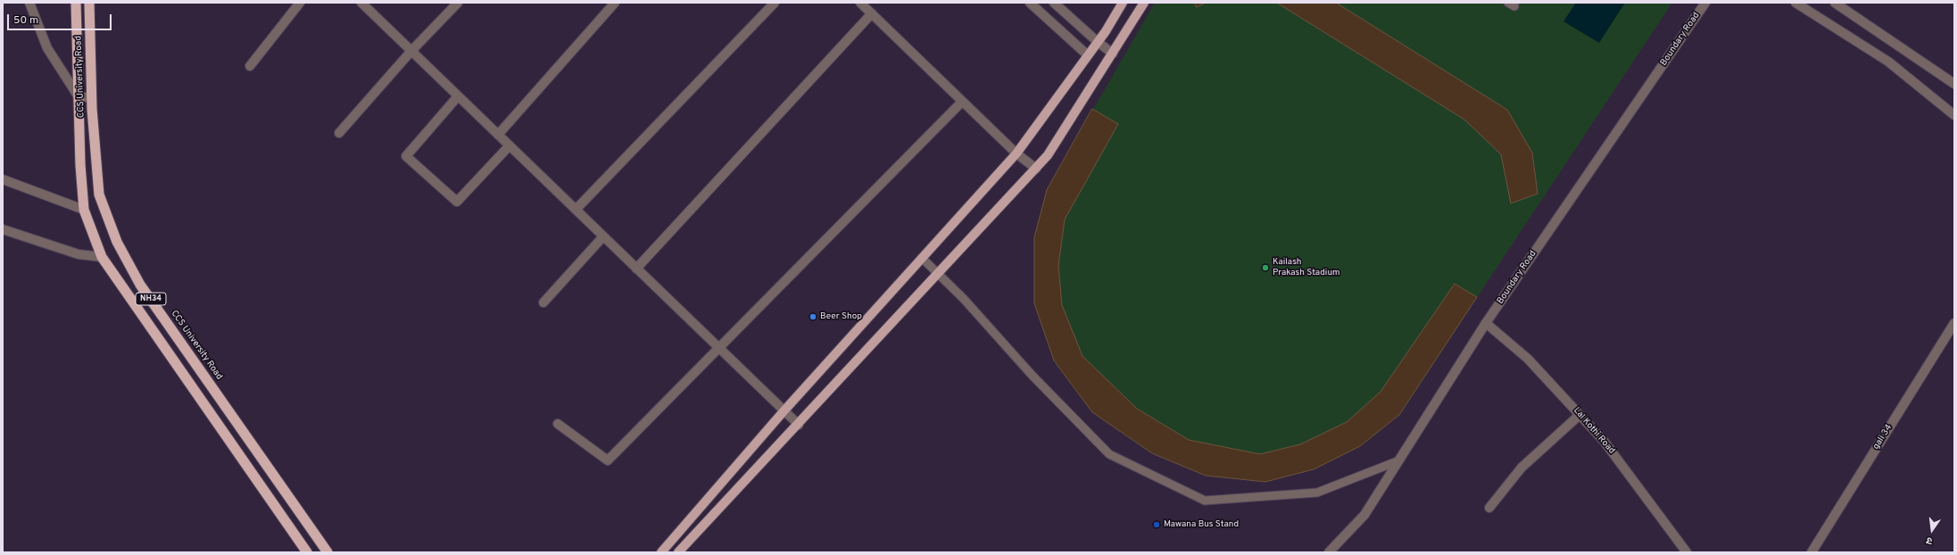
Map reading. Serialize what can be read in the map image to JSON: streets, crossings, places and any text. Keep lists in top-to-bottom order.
{
  "streets": {
    "highway": ["CCS University Road", "NH34"],
    "street": ["Boundary Road", "Lal Kothi Road", "gali 34"]
  },
  "crossings": [
    ["Boundary Road", "Lal Kothi Road"]
  ],
  "places": ["Kailash Prakash Stadium", "Beer Shop", "Mawana Bus Stand"],
  "scale_bar": "50 m",
  "north": "bottom"
}
